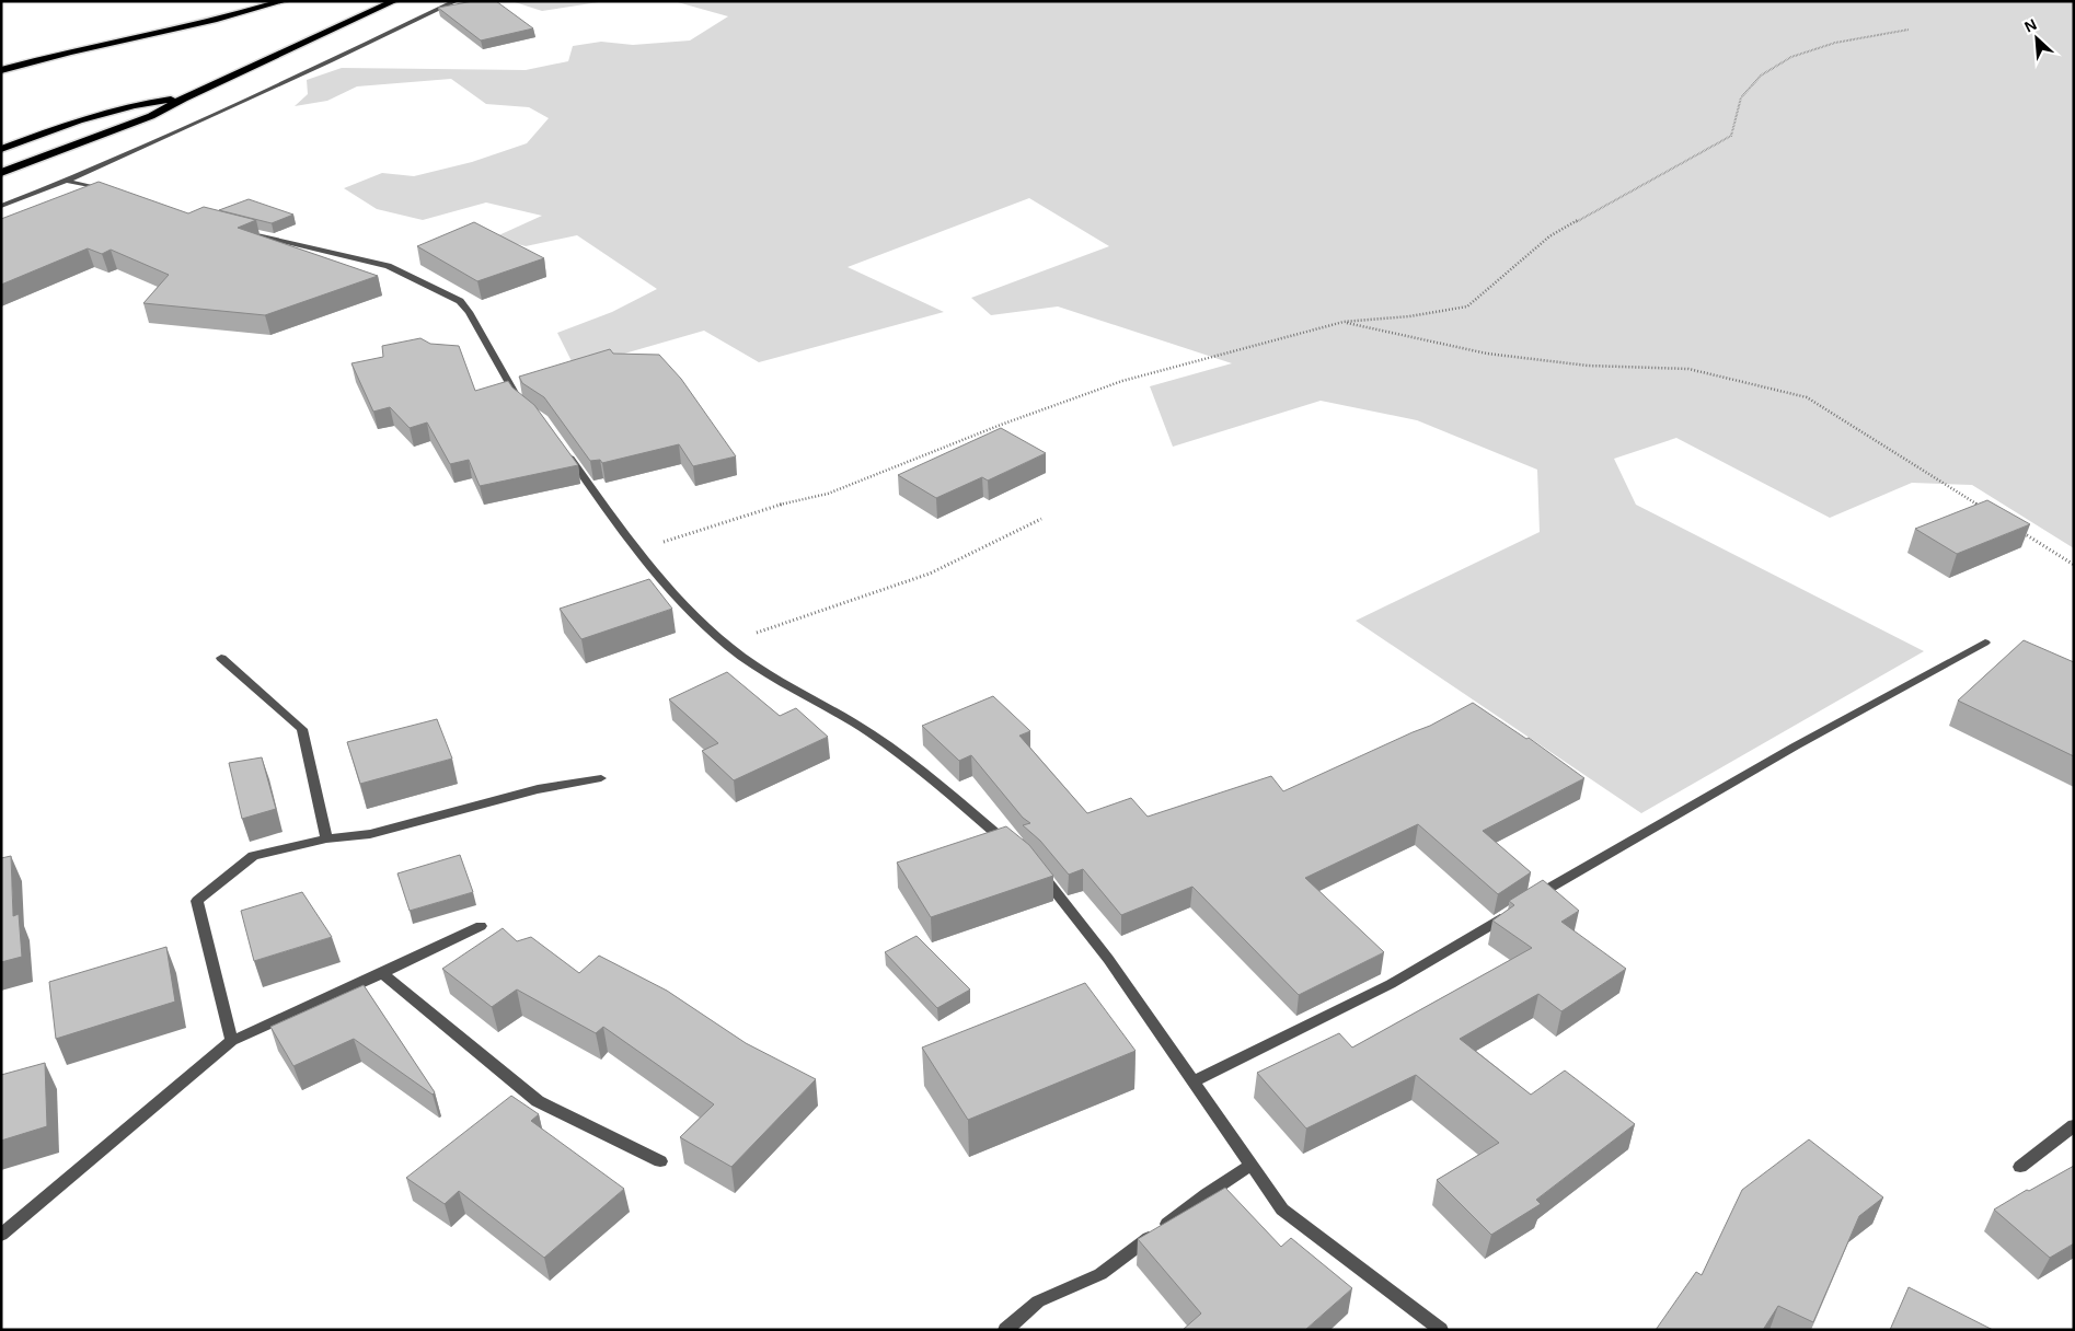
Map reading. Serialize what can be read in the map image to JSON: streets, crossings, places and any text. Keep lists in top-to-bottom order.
{
  "north": "top left"
}
